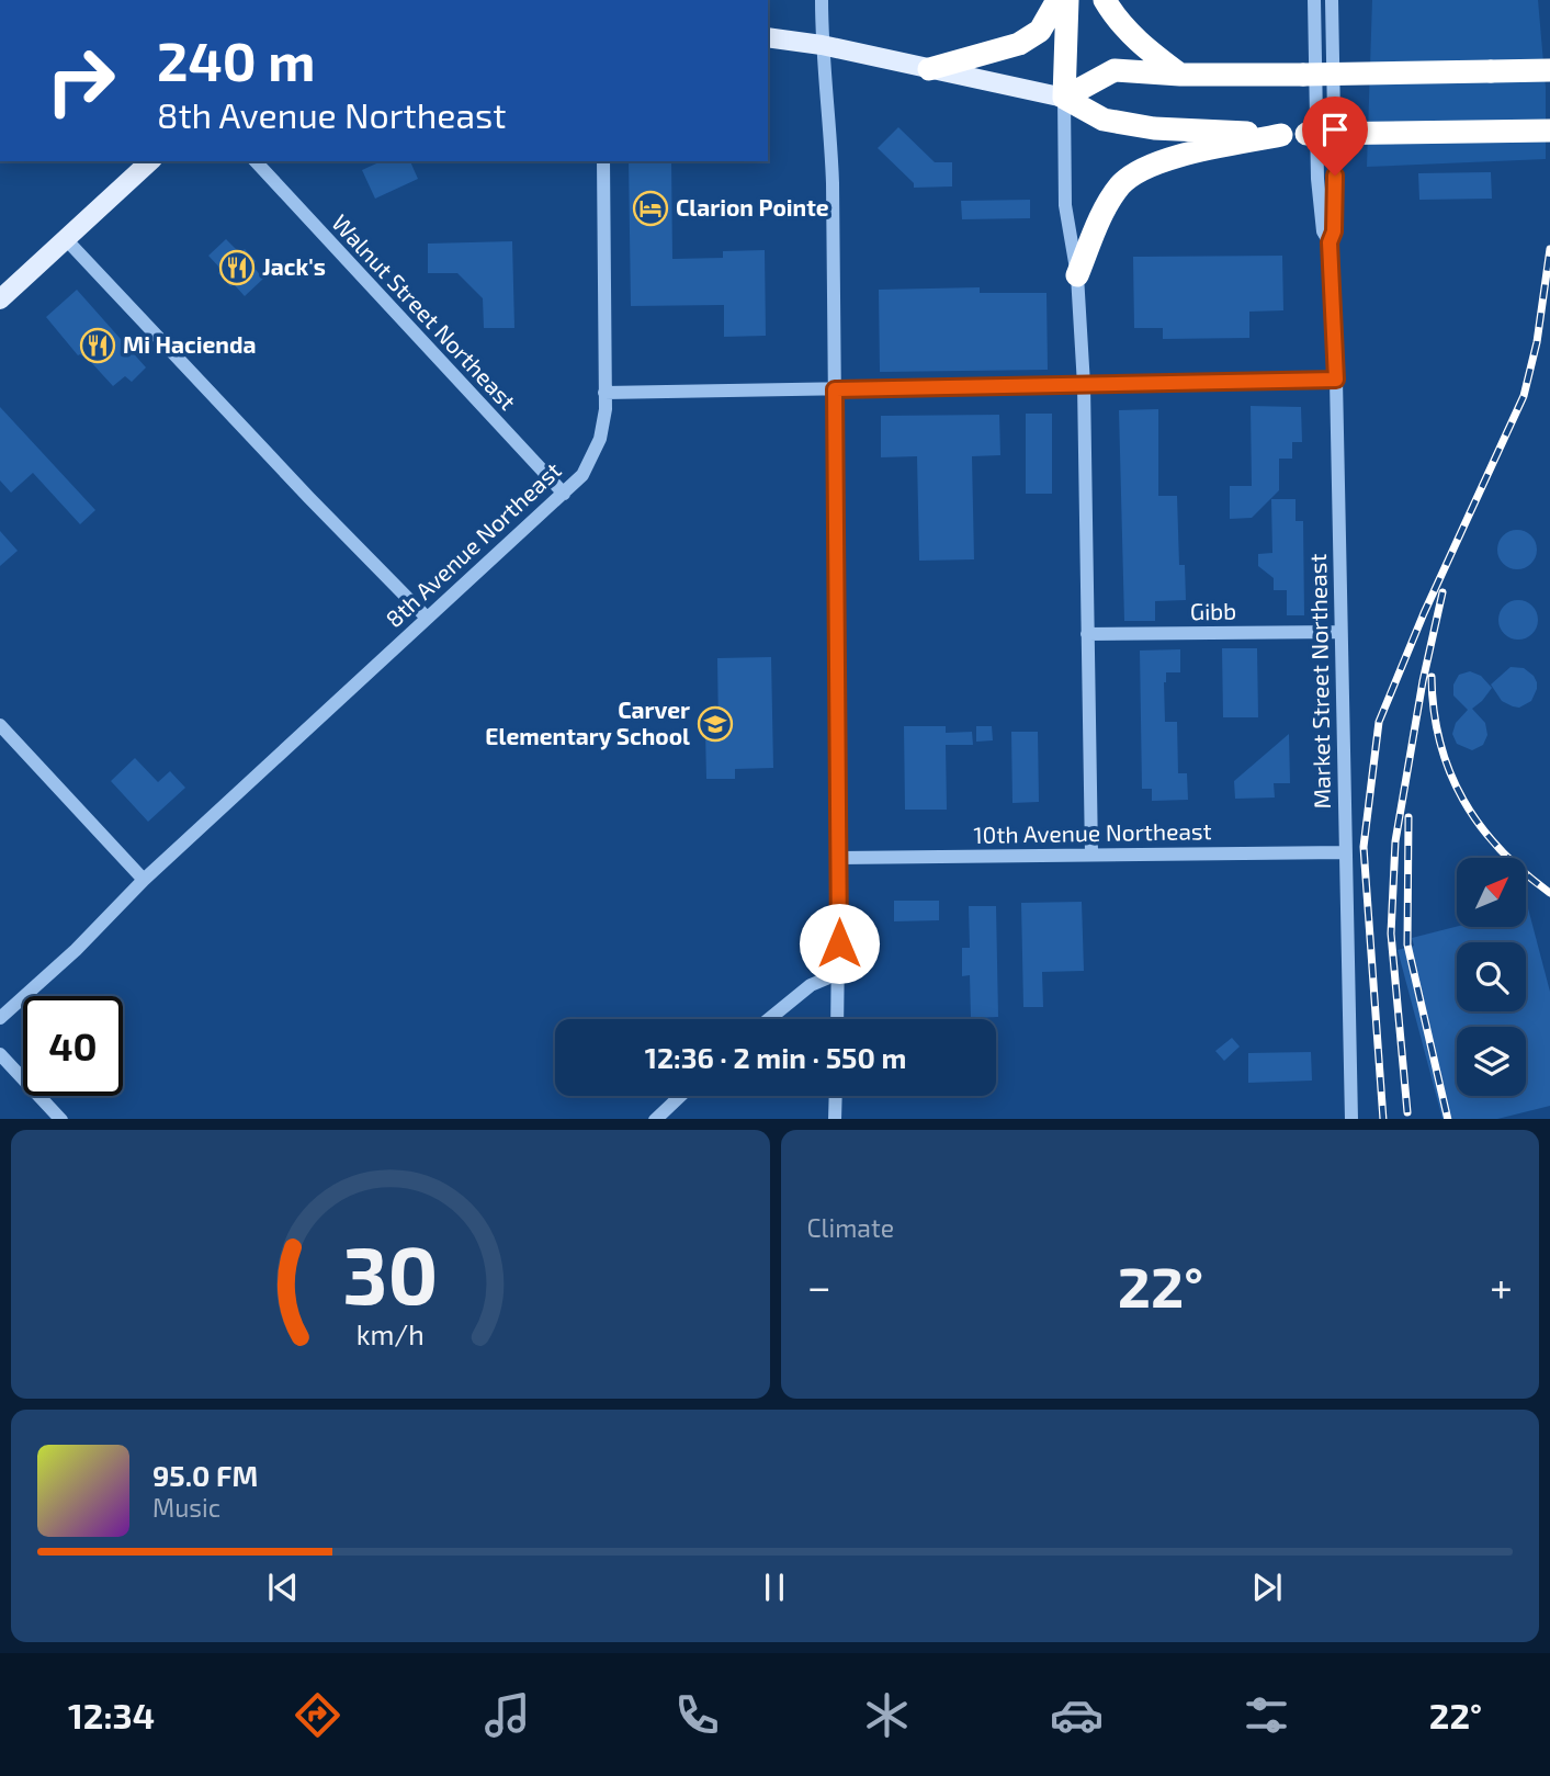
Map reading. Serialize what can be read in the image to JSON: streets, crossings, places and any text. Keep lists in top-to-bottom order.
{
  "streets": {
    "street": [
      "Walnut Street Northeast",
      "8th Avenue Northeast",
      "Gibb",
      "Market Street Northeast",
      "10th Avenue Northeast"
    ]
  },
  "crossings": [
    ["Walnut Street Northeast", "8th Avenue Northeast"],
    ["Gibb", "Market Street Northeast"],
    ["Market Street Northeast", "10th Avenue Northeast"]
  ],
  "places": {
    "hotel": ["Clarion Pointe"],
    "restaurant": ["Jack's", "Mi Hacienda"],
    "school or university": ["Carver Elementary School"]
  },
  "north": "top right",
  "page": {
    "turn": ["240 m", "8th Avenue Northeast"],
    "limit": "40",
    "trip": "12:36 · 2 min · 550 m",
    "tile": "Climate",
    "heat": ["−", "22°", "+"],
    "song": ["95.0 FM", "Music"],
    "tabs": ["12:34", "22°"],
    "gauge": ["30", "km/h"]
  }
}
